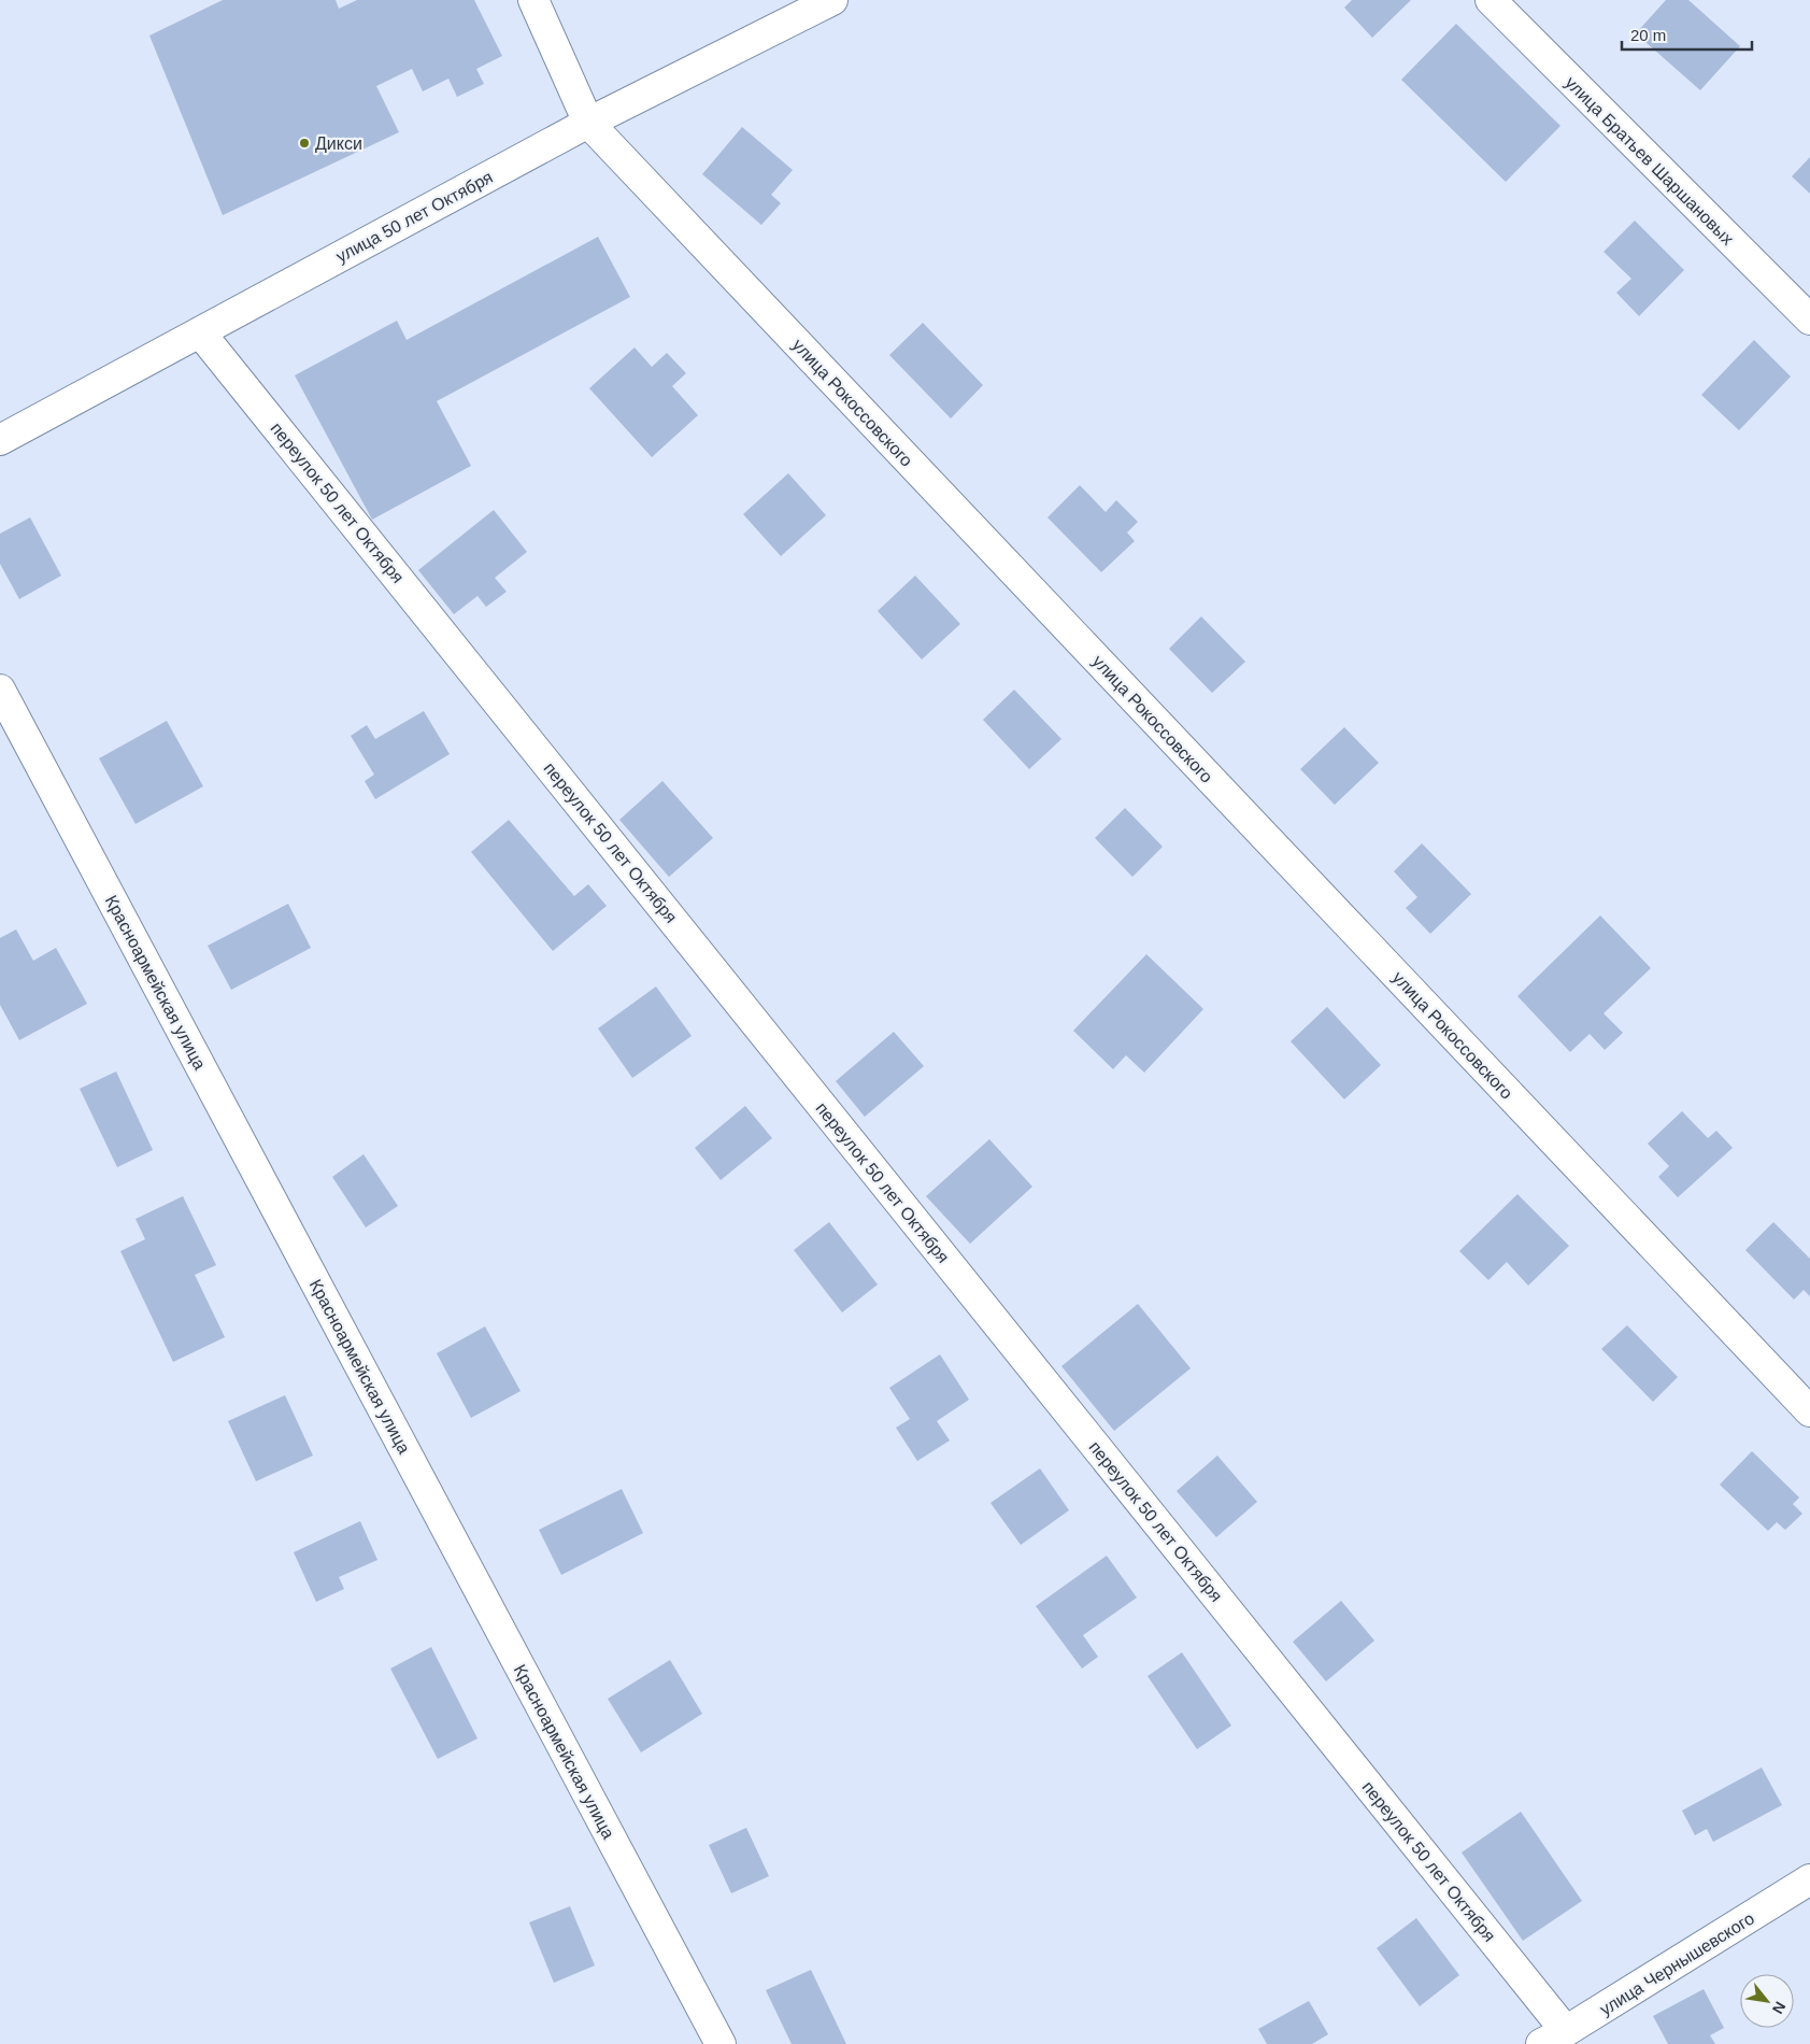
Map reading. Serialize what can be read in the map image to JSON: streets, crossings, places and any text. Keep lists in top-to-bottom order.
{
  "streets": {
    "street": [
      "улица Братьев Шаршановых",
      "улица 50 лет Октября",
      "улица Рокоссовского",
      "переулок 50 лет Октября",
      "Красноармейская улица",
      "улица Чернышевского"
    ]
  },
  "crossings": [
    ["улица 50 лет Октября", "улица Рокоссовского"],
    ["улица 50 лет Октября", "переулок 50 лет Октября"],
    ["переулок 50 лет Октября", "улица Чернышевского"]
  ],
  "places": ["Дикси"],
  "scale_bar": "20 m",
  "north": "bottom right"
}
